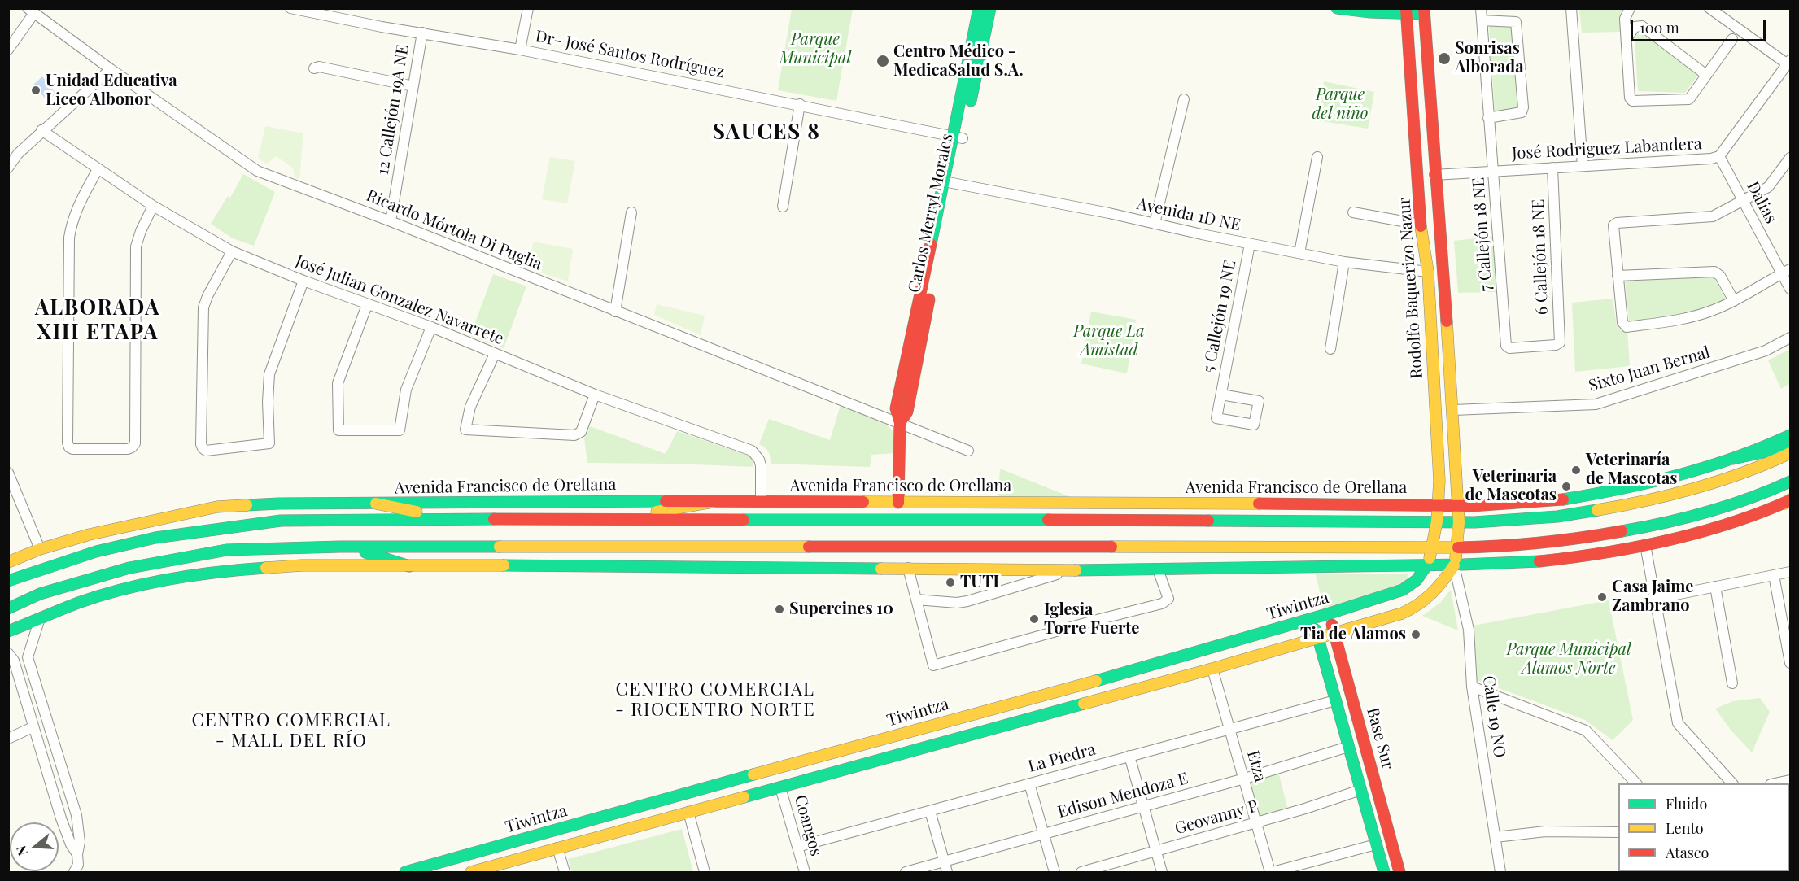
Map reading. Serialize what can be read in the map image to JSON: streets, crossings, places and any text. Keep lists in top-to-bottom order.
{
  "streets": {
    "main road": [
      "Carlos Merryl Morales",
      "Rodolfo Baquerizo Nazur",
      "Avenida Francisco de Orellana",
      "Tiwintza",
      "Base Sur"
    ],
    "street": [
      "Dr- José Santos Rodríguez",
      "12 Callejón 19A NE",
      "José Rodriguez Labandera",
      "Dalias",
      "Avenida 1D NE",
      "Ricardo Mórtola Di Puglia",
      "7 Callejón 18 NE",
      "6 Callejón 18 NE",
      "José Julian Gonzalez Navarrete",
      "5 Callejón 19 NE",
      "Sixto Juan Bernal",
      "Calle 19 NO",
      "La Piedra",
      "Etza",
      "Edison Mendoza E",
      "Geovanny P",
      "Coangos"
    ]
  },
  "crossings": [
    ["Dr- José Santos Rodríguez", "12 Callejón 19A NE"],
    ["Dr- José Santos Rodríguez", "Carlos Merryl Morales"],
    ["12 Callejón 19A NE", "Ricardo Mórtola Di Puglia"],
    ["José Rodriguez Labandera", "Dalias"],
    ["José Rodriguez Labandera", "7 Callejón 18 NE"],
    ["José Rodriguez Labandera", "6 Callejón 18 NE"],
    ["José Rodriguez Labandera", "Rodolfo Baquerizo Nazur"],
    ["Carlos Merryl Morales", "Avenida 1D NE"],
    ["Carlos Merryl Morales", "Ricardo Mórtola Di Puglia"],
    ["Carlos Merryl Morales", "Avenida Francisco de Orellana"],
    ["Avenida 1D NE", "Rodolfo Baquerizo Nazur"],
    ["Avenida 1D NE", "5 Callejón 19 NE"],
    ["7 Callejón 18 NE", "6 Callejón 18 NE"],
    ["Rodolfo Baquerizo Nazur", "Sixto Juan Bernal"],
    ["Rodolfo Baquerizo Nazur", "Avenida Francisco de Orellana"],
    ["Rodolfo Baquerizo Nazur", "Tiwintza"],
    ["Rodolfo Baquerizo Nazur", "Calle 19 NO"],
    ["José Julian Gonzalez Navarrete", "Avenida Francisco de Orellana"],
    ["Tiwintza", "Calle 19 NO"],
    ["Tiwintza", "Base Sur"],
    ["Tiwintza", "Etza"],
    ["Tiwintza", "Coangos"],
    ["Base Sur", "La Piedra"],
    ["Base Sur", "Edison Mendoza E"],
    ["Base Sur", "Geovanny P"],
    ["La Piedra", "Etza"],
    ["La Piedra", "Coangos"],
    ["Etza", "Edison Mendoza E"],
    ["Etza", "Geovanny P"]
  ],
  "districts": [
    "SAUCES 8",
    "ALBORADA XIII ETAPA",
    "CENTRO COMERCIAL - RIOCENTRO NORTE",
    "CENTRO COMERCIAL - MALL DEL RÍO"
  ],
  "parks": [
    "Parque Municipal",
    "Parque del niño",
    "Parque La Amistad",
    "Parque Municipal Alamos Norte"
  ],
  "places": [
    "Sonrisas Alborada",
    "Centro Médico - MedicaSalud S.A.",
    "Unidad Educativa Liceo Albonor",
    "Veterinaría de Mascotas",
    "Veterinaria de Mascotas",
    "TUTI",
    "Casa Jaime Zambrano",
    "Supercines 10",
    "Iglesia Torre Fuerte",
    "Tia de Alamos"
  ],
  "legend": ["Fluido", "Lento", "Atasco"],
  "scale_bar": "100 m",
  "north": "left"
}
